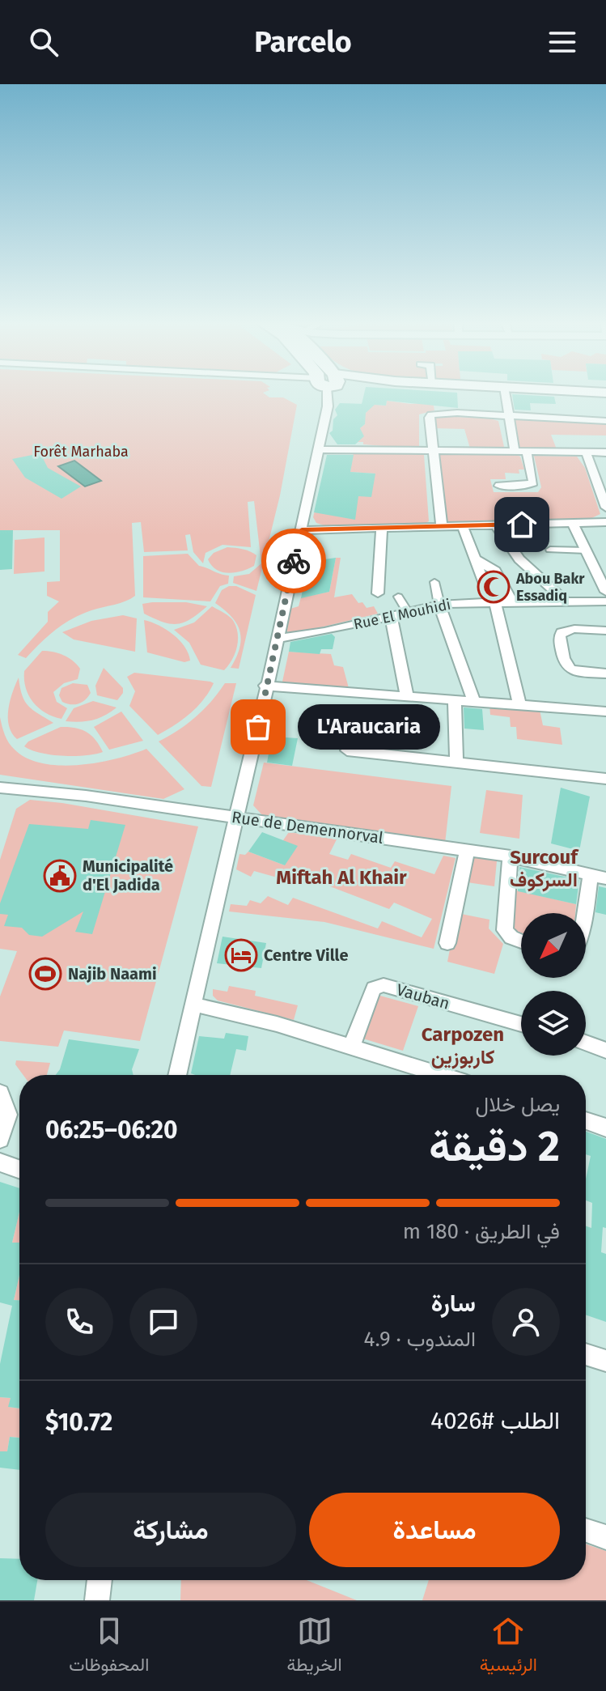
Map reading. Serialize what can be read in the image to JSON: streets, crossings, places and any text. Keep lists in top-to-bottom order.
{
  "streets": {
    "street": ["Rue El Mouhidi", "Rue de Demennorval", "Vauban"]
  },
  "districts": ["Surcouf السركوف", "Miftah Al Khair", "Carpozen كاربوزين"],
  "parks": ["Forêt Marhaba"],
  "places": {
    "mosque": ["Abou Bakr Essadiq"],
    "other": ["L'Araucaria"],
    "public building": ["Municipalité d'El Jadida"],
    "hotel": ["Centre Ville"],
    "sports": ["Najib Naami"]
  },
  "north": "bottom left",
  "page": {
    "header": "Parcelo",
    "bubble": "L'Araucaria",
    "heading": ["2 دقيقة", "يصل خلال", "06:20–06:25"],
    "panel": [
      "سارة",
      "المندوب · 4.9",
      "الطلب #4026",
      "$10.72"
    ],
    "bar": "في الطريق · 180 m",
    "buttons": ["مساعدة", "مشاركة"],
    "tabs": ["الرئيسية", "الخريطة", "المحفوظات"]
  }
}
